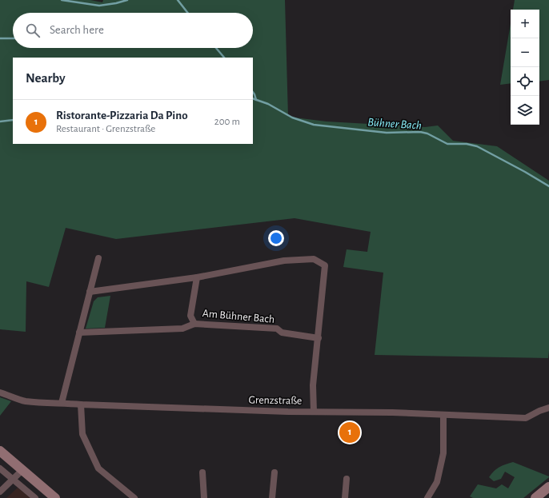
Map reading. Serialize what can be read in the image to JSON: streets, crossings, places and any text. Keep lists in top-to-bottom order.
{
  "streets": {
    "street": ["Am Bühner Bach", "Grenzstraße"]
  },
  "water": ["Bühner Bach"],
  "page": {
    "map_buttons": ["+", "−"],
    "search": "Search here",
    "heading": "Nearby",
    "list": [
      {
        "mark": "1",
        "name": "Ristorante-Pizzaria Da Pino",
        "note": "Restaurant · Grenzstraße",
        "value": "200 m"
      }
    ],
    "pins": "1"
  }
}
